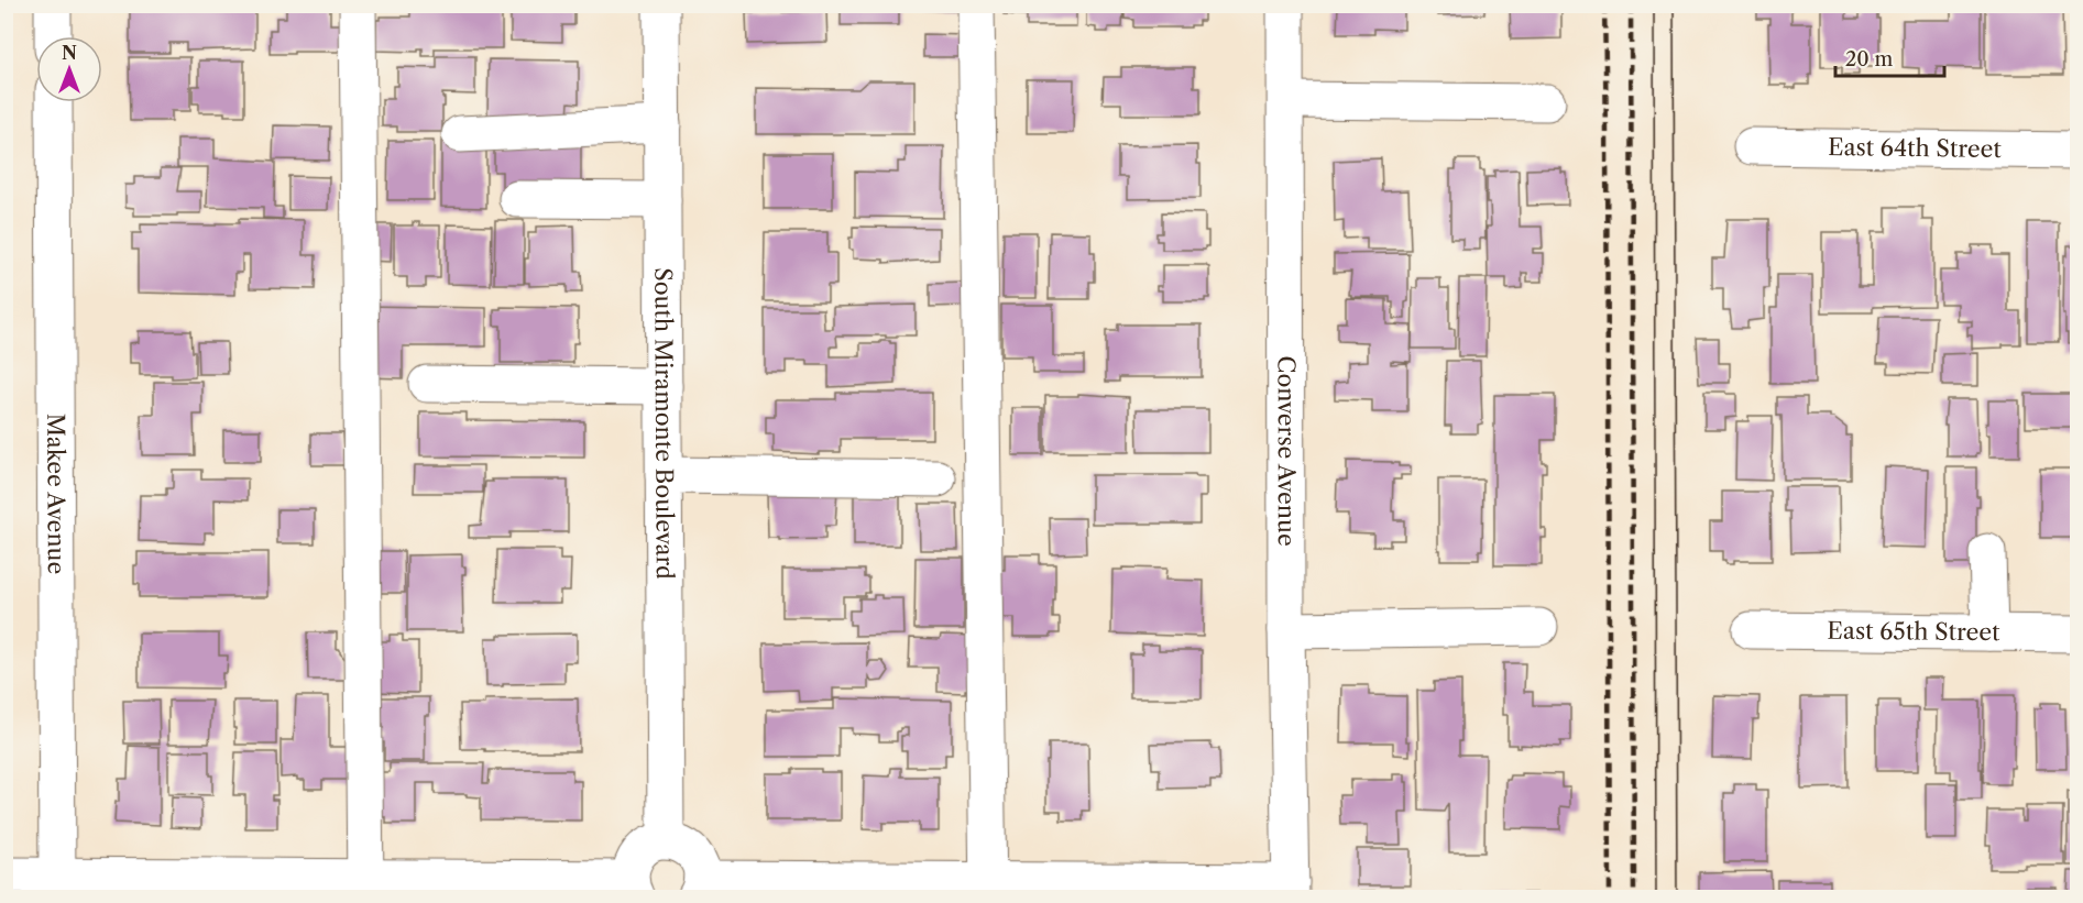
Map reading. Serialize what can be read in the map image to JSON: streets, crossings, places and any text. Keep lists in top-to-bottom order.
{
  "streets": {
    "street": [
      "East 64th Street",
      "South Miramonte Boulevard",
      "Converse Avenue",
      "Makee Avenue",
      "East 65th Street"
    ]
  },
  "scale_bar": "20 m",
  "north": "top"
}
